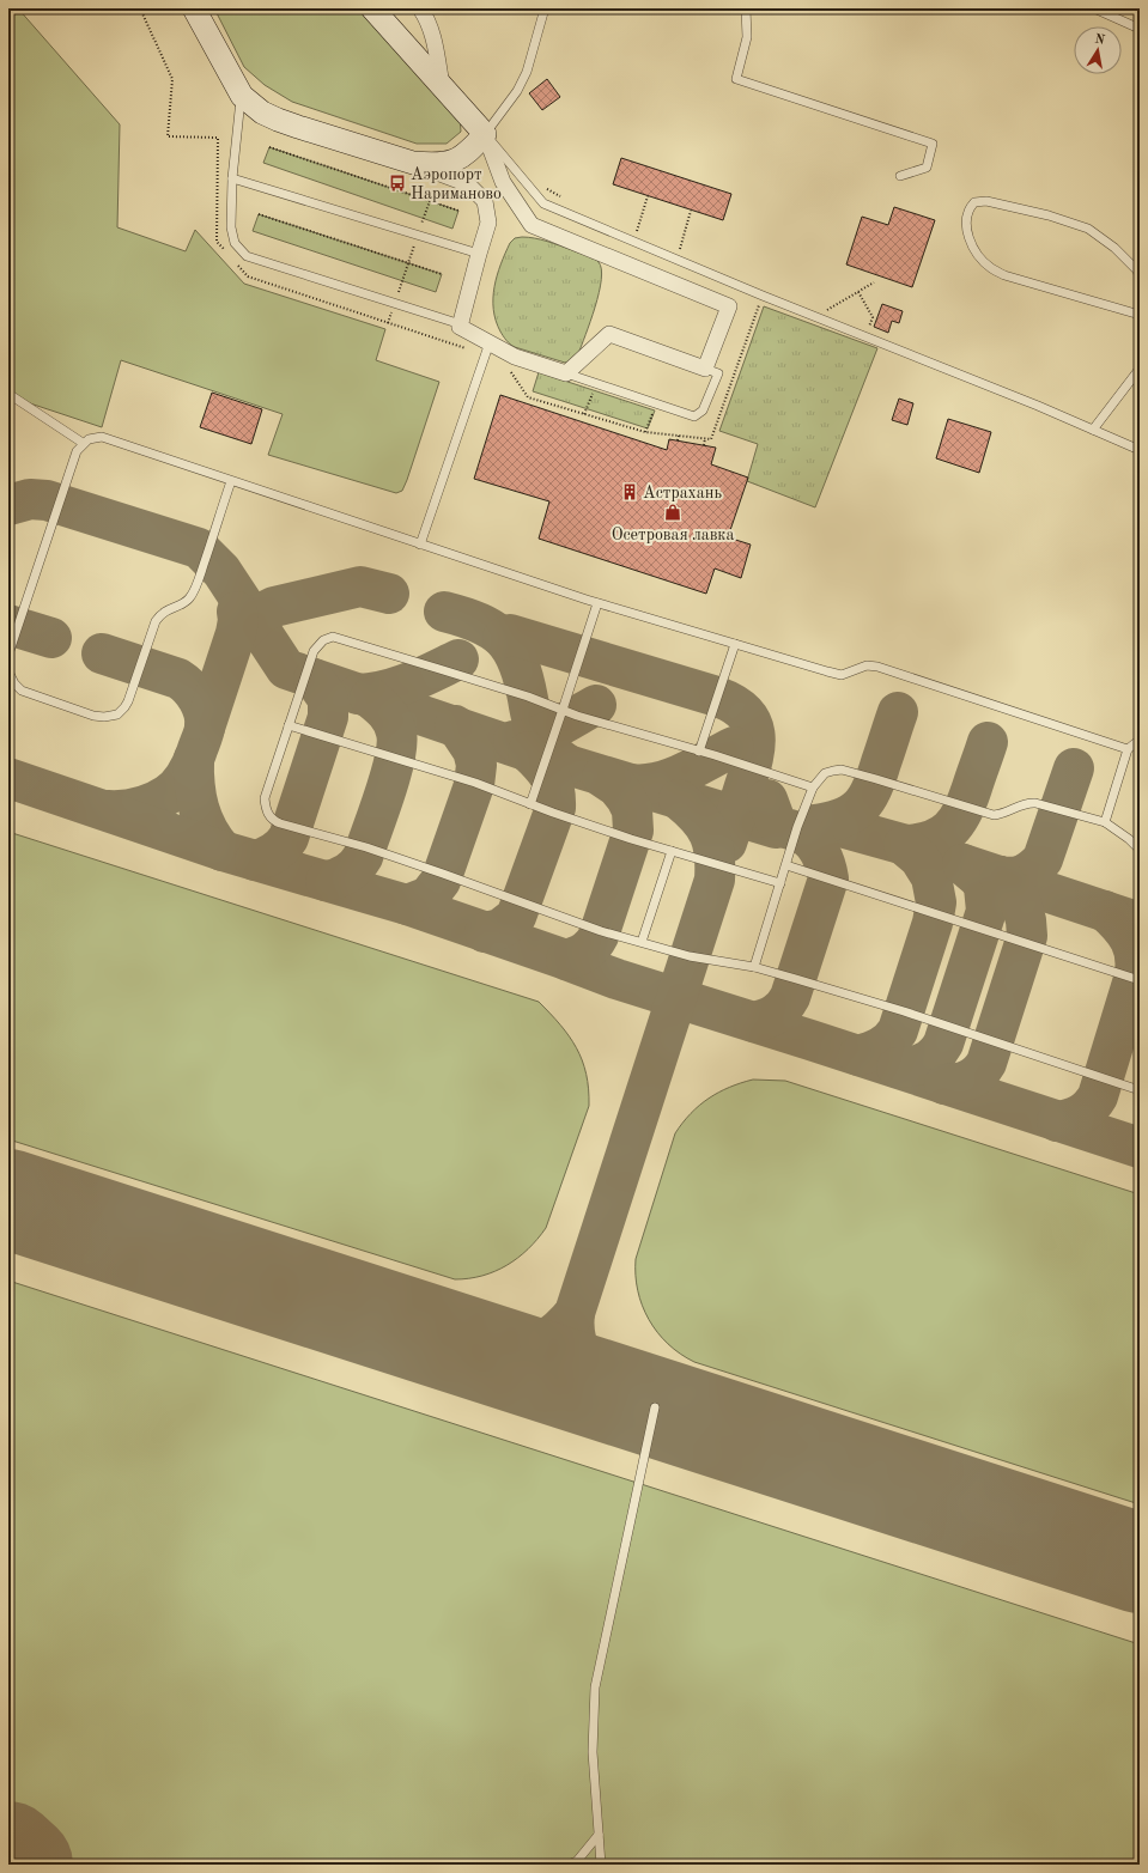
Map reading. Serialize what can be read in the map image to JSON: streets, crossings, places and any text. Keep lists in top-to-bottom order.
{
  "places": {
    "bus stop": ["Аэропорт Нариманово"],
    "building": ["Астрахань"],
    "shop": ["Осетровая лавка"]
  },
  "north": "top"
}
